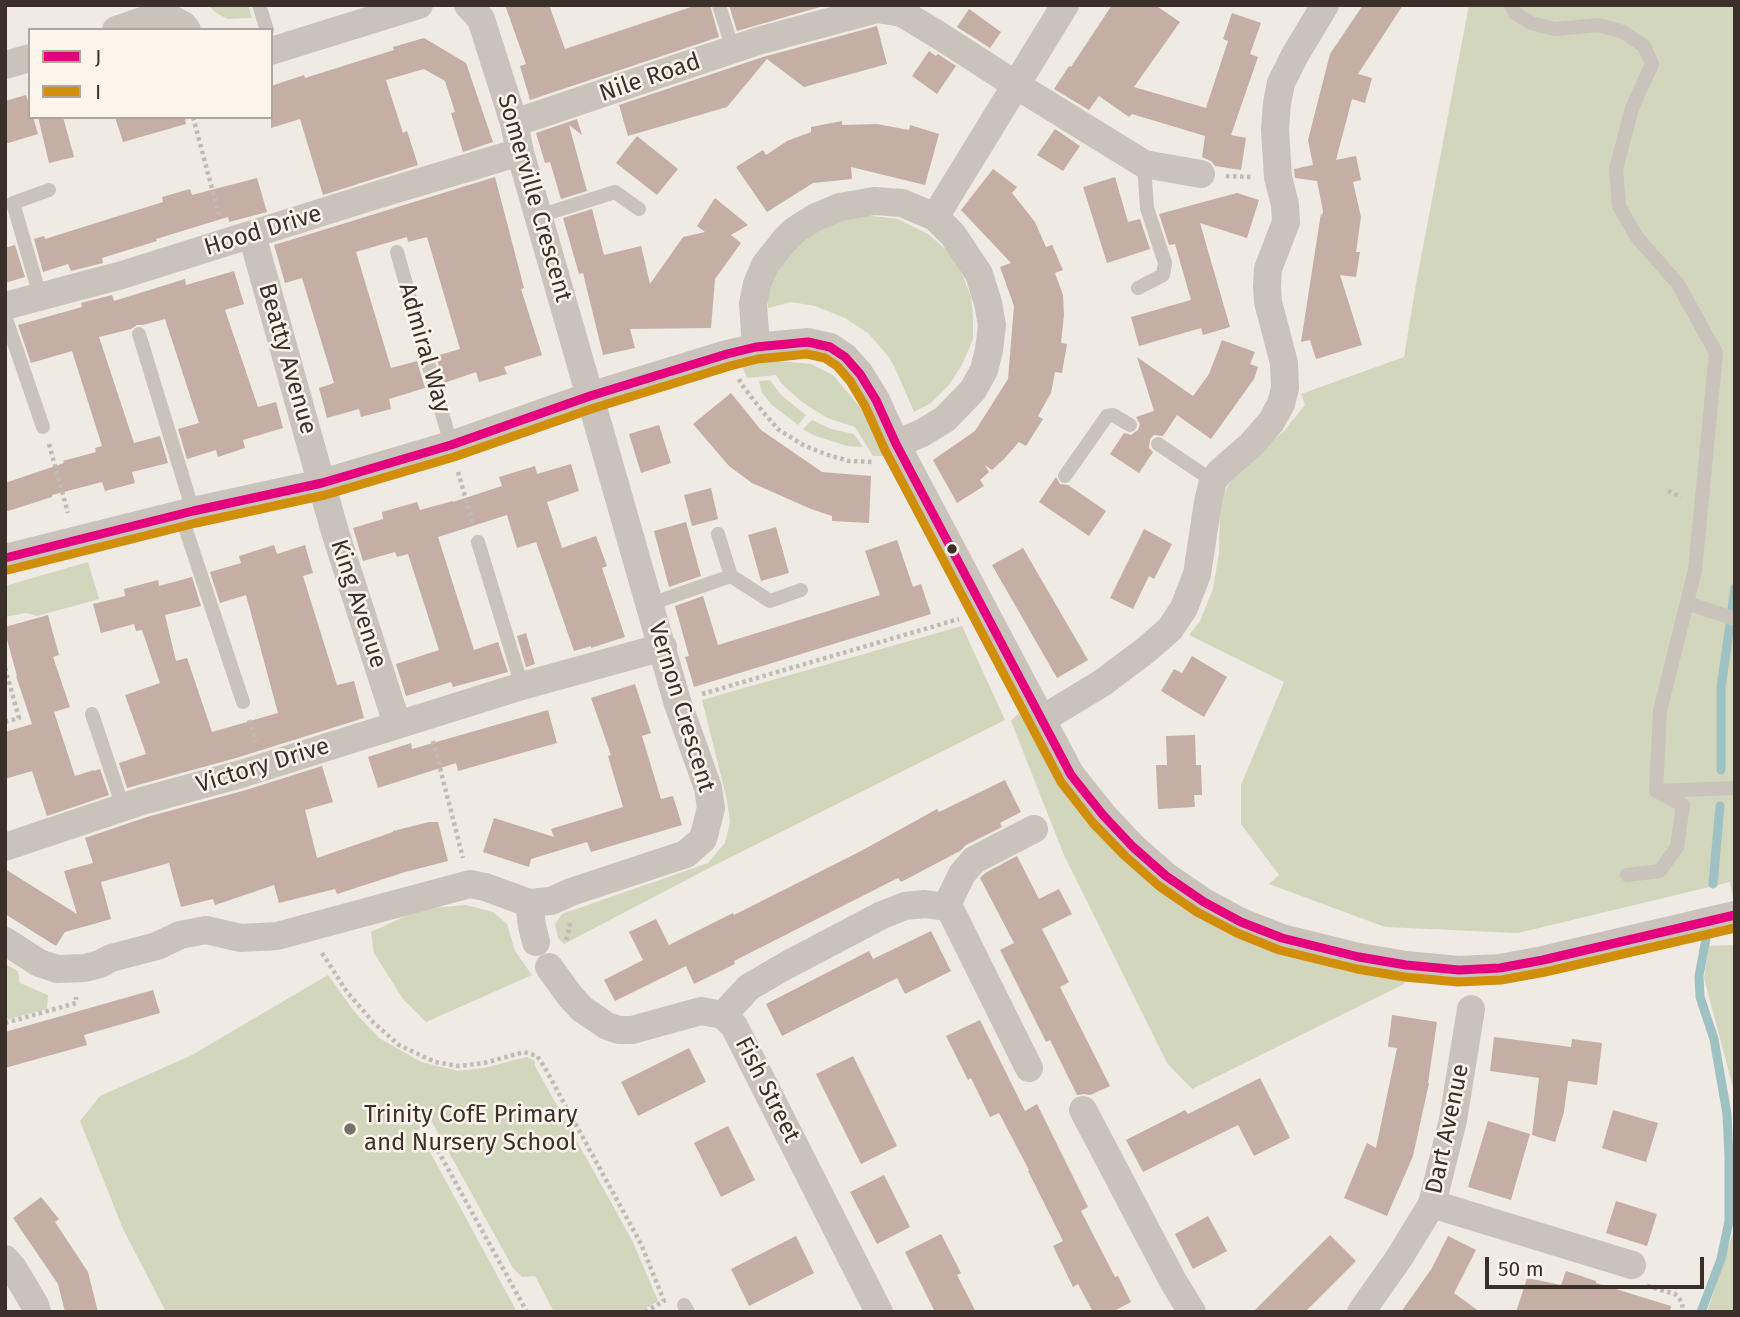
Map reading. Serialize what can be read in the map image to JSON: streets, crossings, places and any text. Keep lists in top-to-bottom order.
{
  "streets": {
    "street": [
      "Nile Road",
      "Somerville Crescent",
      "Hood Drive",
      "Admiral Way",
      "Beatty Avenue",
      "King Avenue",
      "Vernon Crescent",
      "Victory Drive",
      "Fish Street",
      "Dart Avenue"
    ]
  },
  "crossings": [
    ["Nile Road", "Somerville Crescent"],
    ["Somerville Crescent", "Hood Drive"],
    ["Somerville Crescent", "Admiral Way"],
    ["Somerville Crescent", "Vernon Crescent"],
    ["Hood Drive", "Beatty Avenue"],
    ["Admiral Way", "Beatty Avenue"],
    ["Admiral Way", "King Avenue"],
    ["Admiral Way", "Vernon Crescent"],
    ["Beatty Avenue", "King Avenue"],
    ["King Avenue", "Victory Drive"],
    ["Vernon Crescent", "Victory Drive"]
  ],
  "places": ["Trinity CofE Primary and Nursery School"],
  "lines": ["transit line J", "transit line I"],
  "legend": ["J", "I"],
  "scale_bar": "50 m"
}
